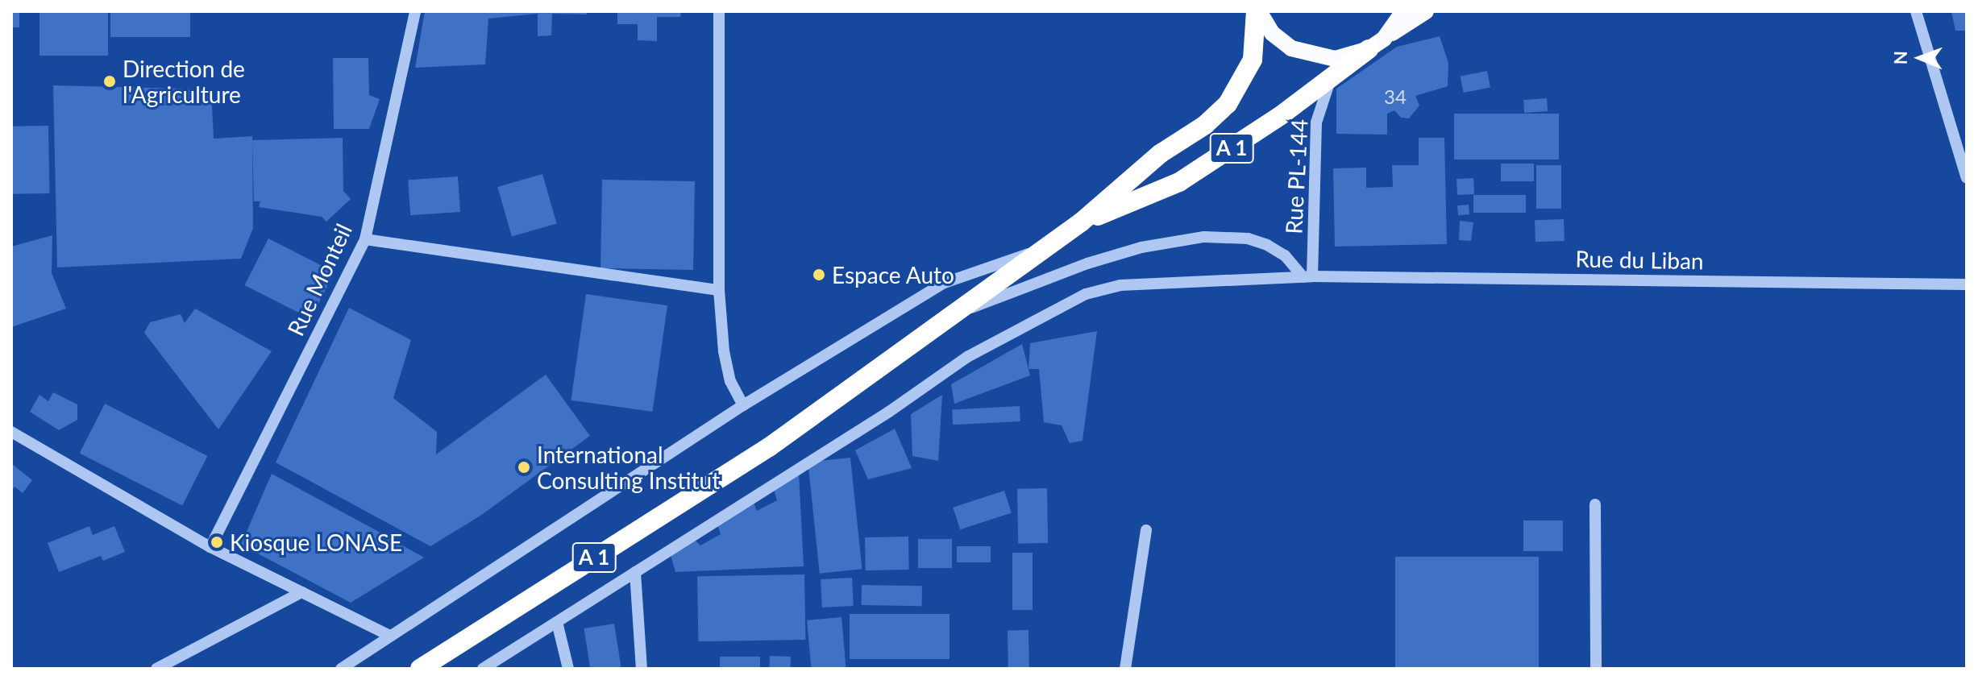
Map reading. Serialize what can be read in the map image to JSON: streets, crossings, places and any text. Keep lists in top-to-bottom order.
{
  "streets": {
    "highway": ["A 1"],
    "street": ["Rue PL-144", "Rue du Liban", "Rue Monteil"]
  },
  "crossings": [
    ["A 1", "Rue PL-144"],
    ["Rue PL-144", "Rue du Liban"]
  ],
  "places": [
    "Direction de l'Agriculture",
    "Espace Auto",
    "International Consulting Institut",
    "Kiosque LONASE"
  ],
  "house_numbers": ["34"],
  "north": "left"
}
